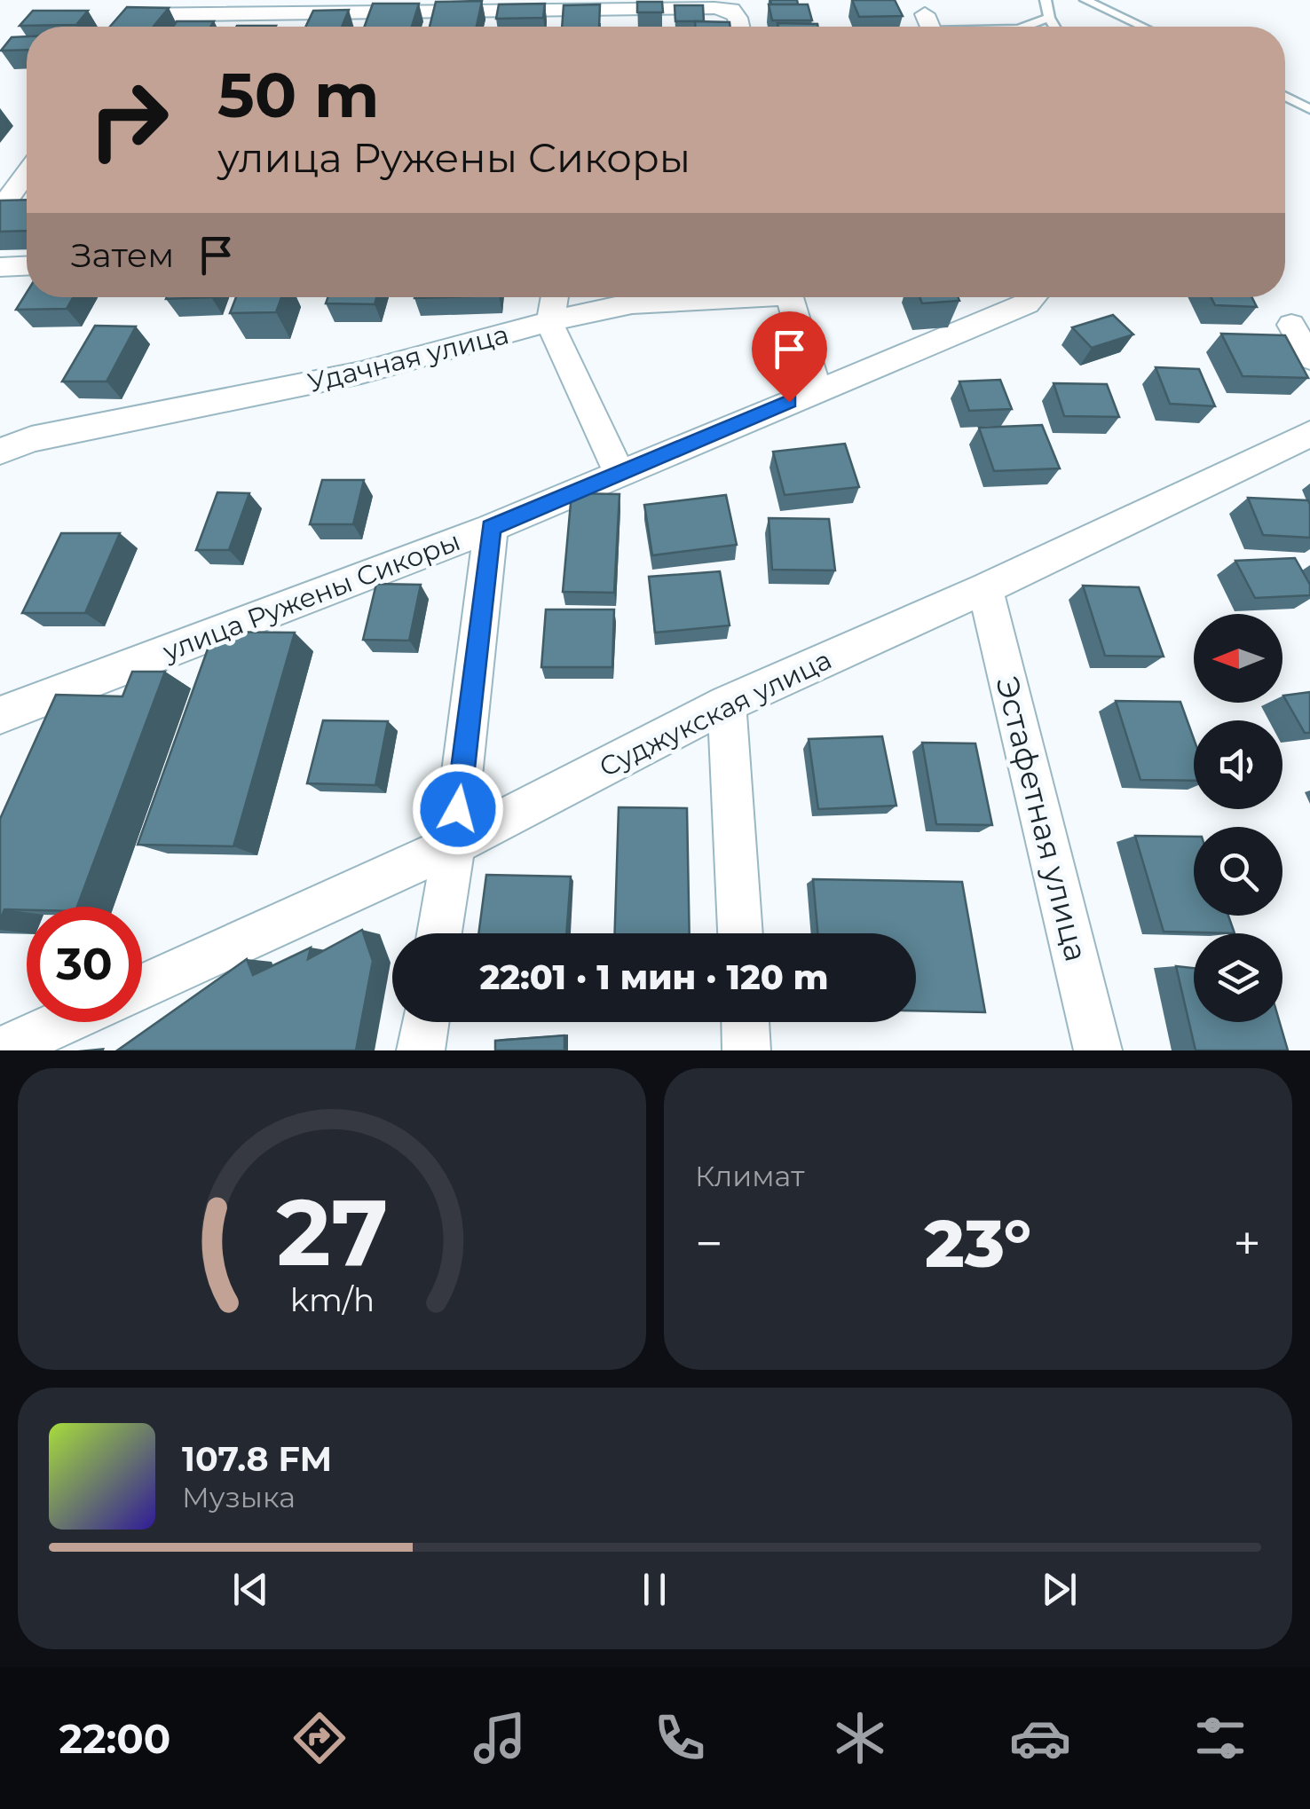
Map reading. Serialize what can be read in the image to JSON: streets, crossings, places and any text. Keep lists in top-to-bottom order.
{
  "streets": {
    "street": [
      "Удачная улица",
      "улица Ружены Сикоры",
      "Суджукская улица",
      "Эстафетная улица"
    ]
  },
  "crossings": [
    ["Суджукская улица", "Эстафетная улица"]
  ],
  "north": "left",
  "page": {
    "turn": ["50 m", "улица Ружены Сикоры"],
    "then": "Затем",
    "limit": "30",
    "trip": "22:01 · 1 мин · 120 m",
    "tile": "Климат",
    "heat": ["−", "23°", "+"],
    "song": ["107.8 FM", "Музыка"],
    "tabs": "22:00",
    "gauge": ["27", "km/h"]
  }
}
